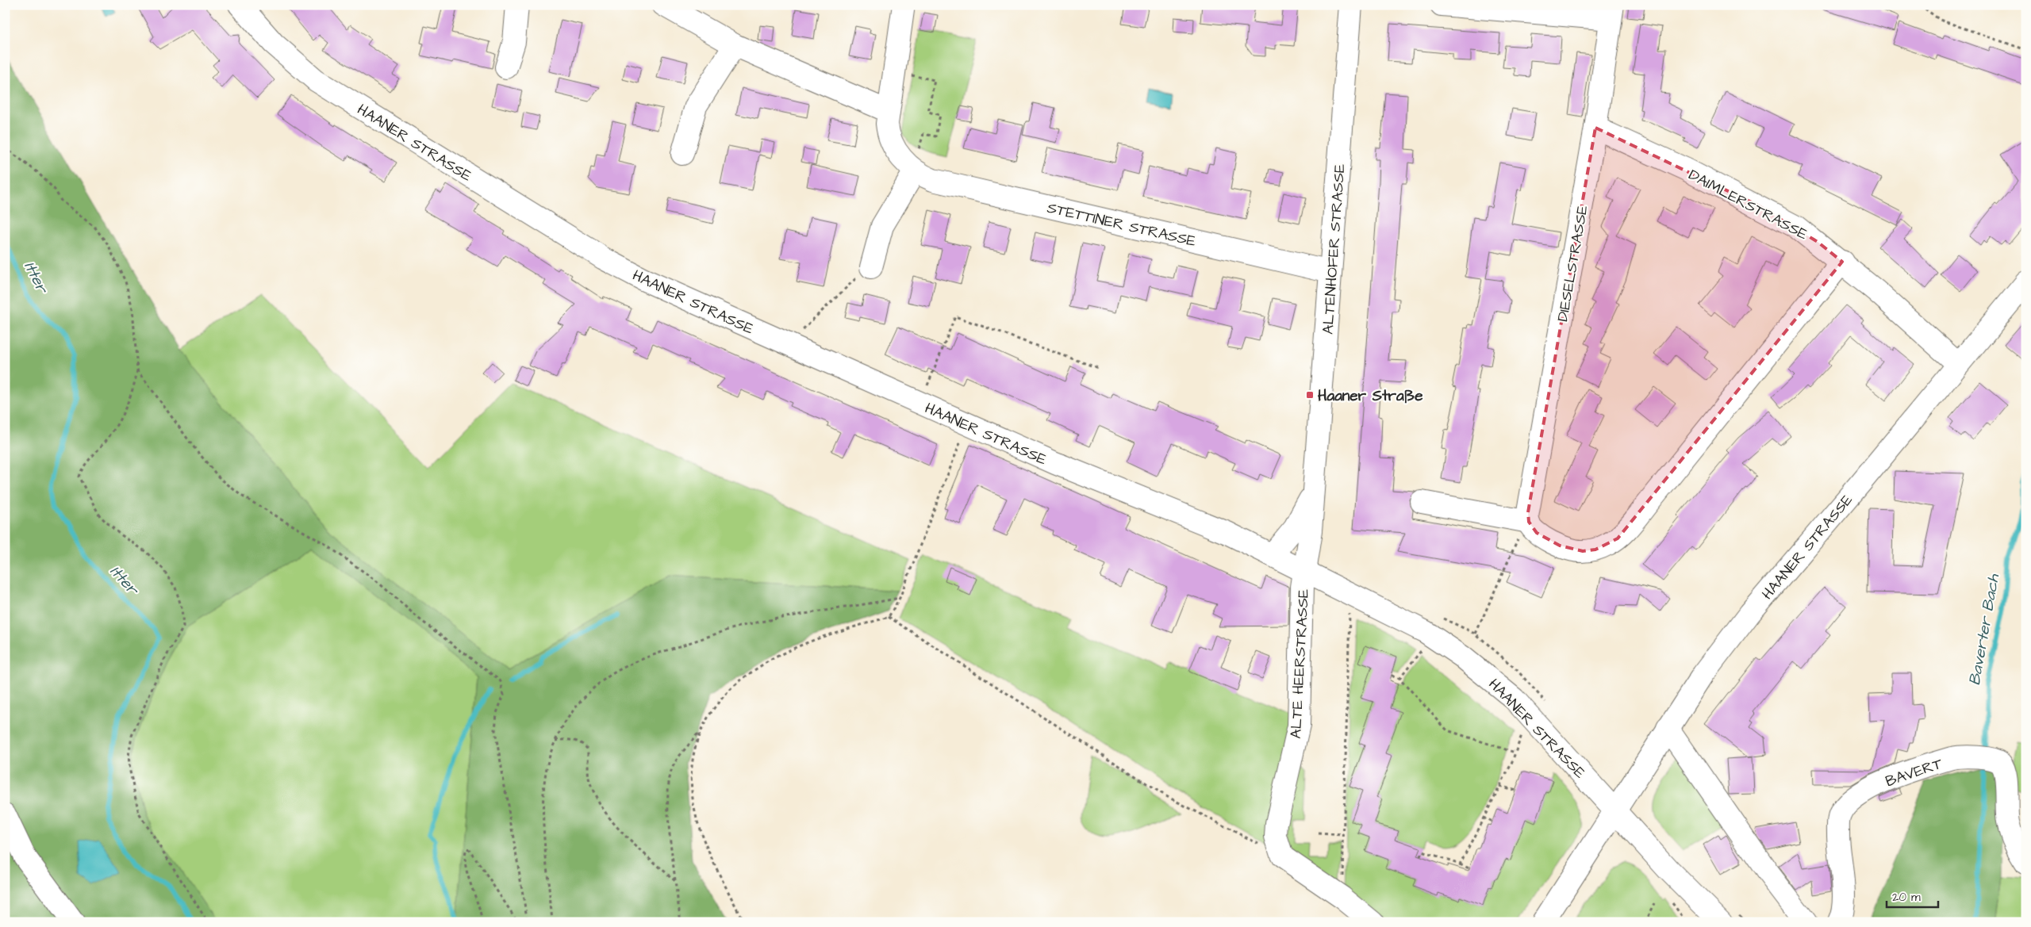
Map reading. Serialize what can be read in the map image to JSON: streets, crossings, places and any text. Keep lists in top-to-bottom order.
{
  "streets": {
    "street": [
      "HAANER STRASSE",
      "DAIMLERSTRASSE",
      "STETTINER STRASSE",
      "ALTENHOFER STRASSE",
      "DIESELSTRASSE",
      "ALTE HEERSTRASSE",
      "BAVERT"
    ]
  },
  "crossings": [
    ["HAANER STRASSE", "DAIMLERSTRASSE"],
    ["HAANER STRASSE", "ALTENHOFER STRASSE"],
    ["HAANER STRASSE", "ALTE HEERSTRASSE"],
    ["DAIMLERSTRASSE", "DIESELSTRASSE"],
    ["STETTINER STRASSE", "ALTENHOFER STRASSE"],
    ["ALTENHOFER STRASSE", "ALTE HEERSTRASSE"]
  ],
  "water": ["Itter", "Baverter Bach"],
  "places": {
    "transit": ["Haaner Straße"]
  },
  "scale_bar": "20 m"
}
